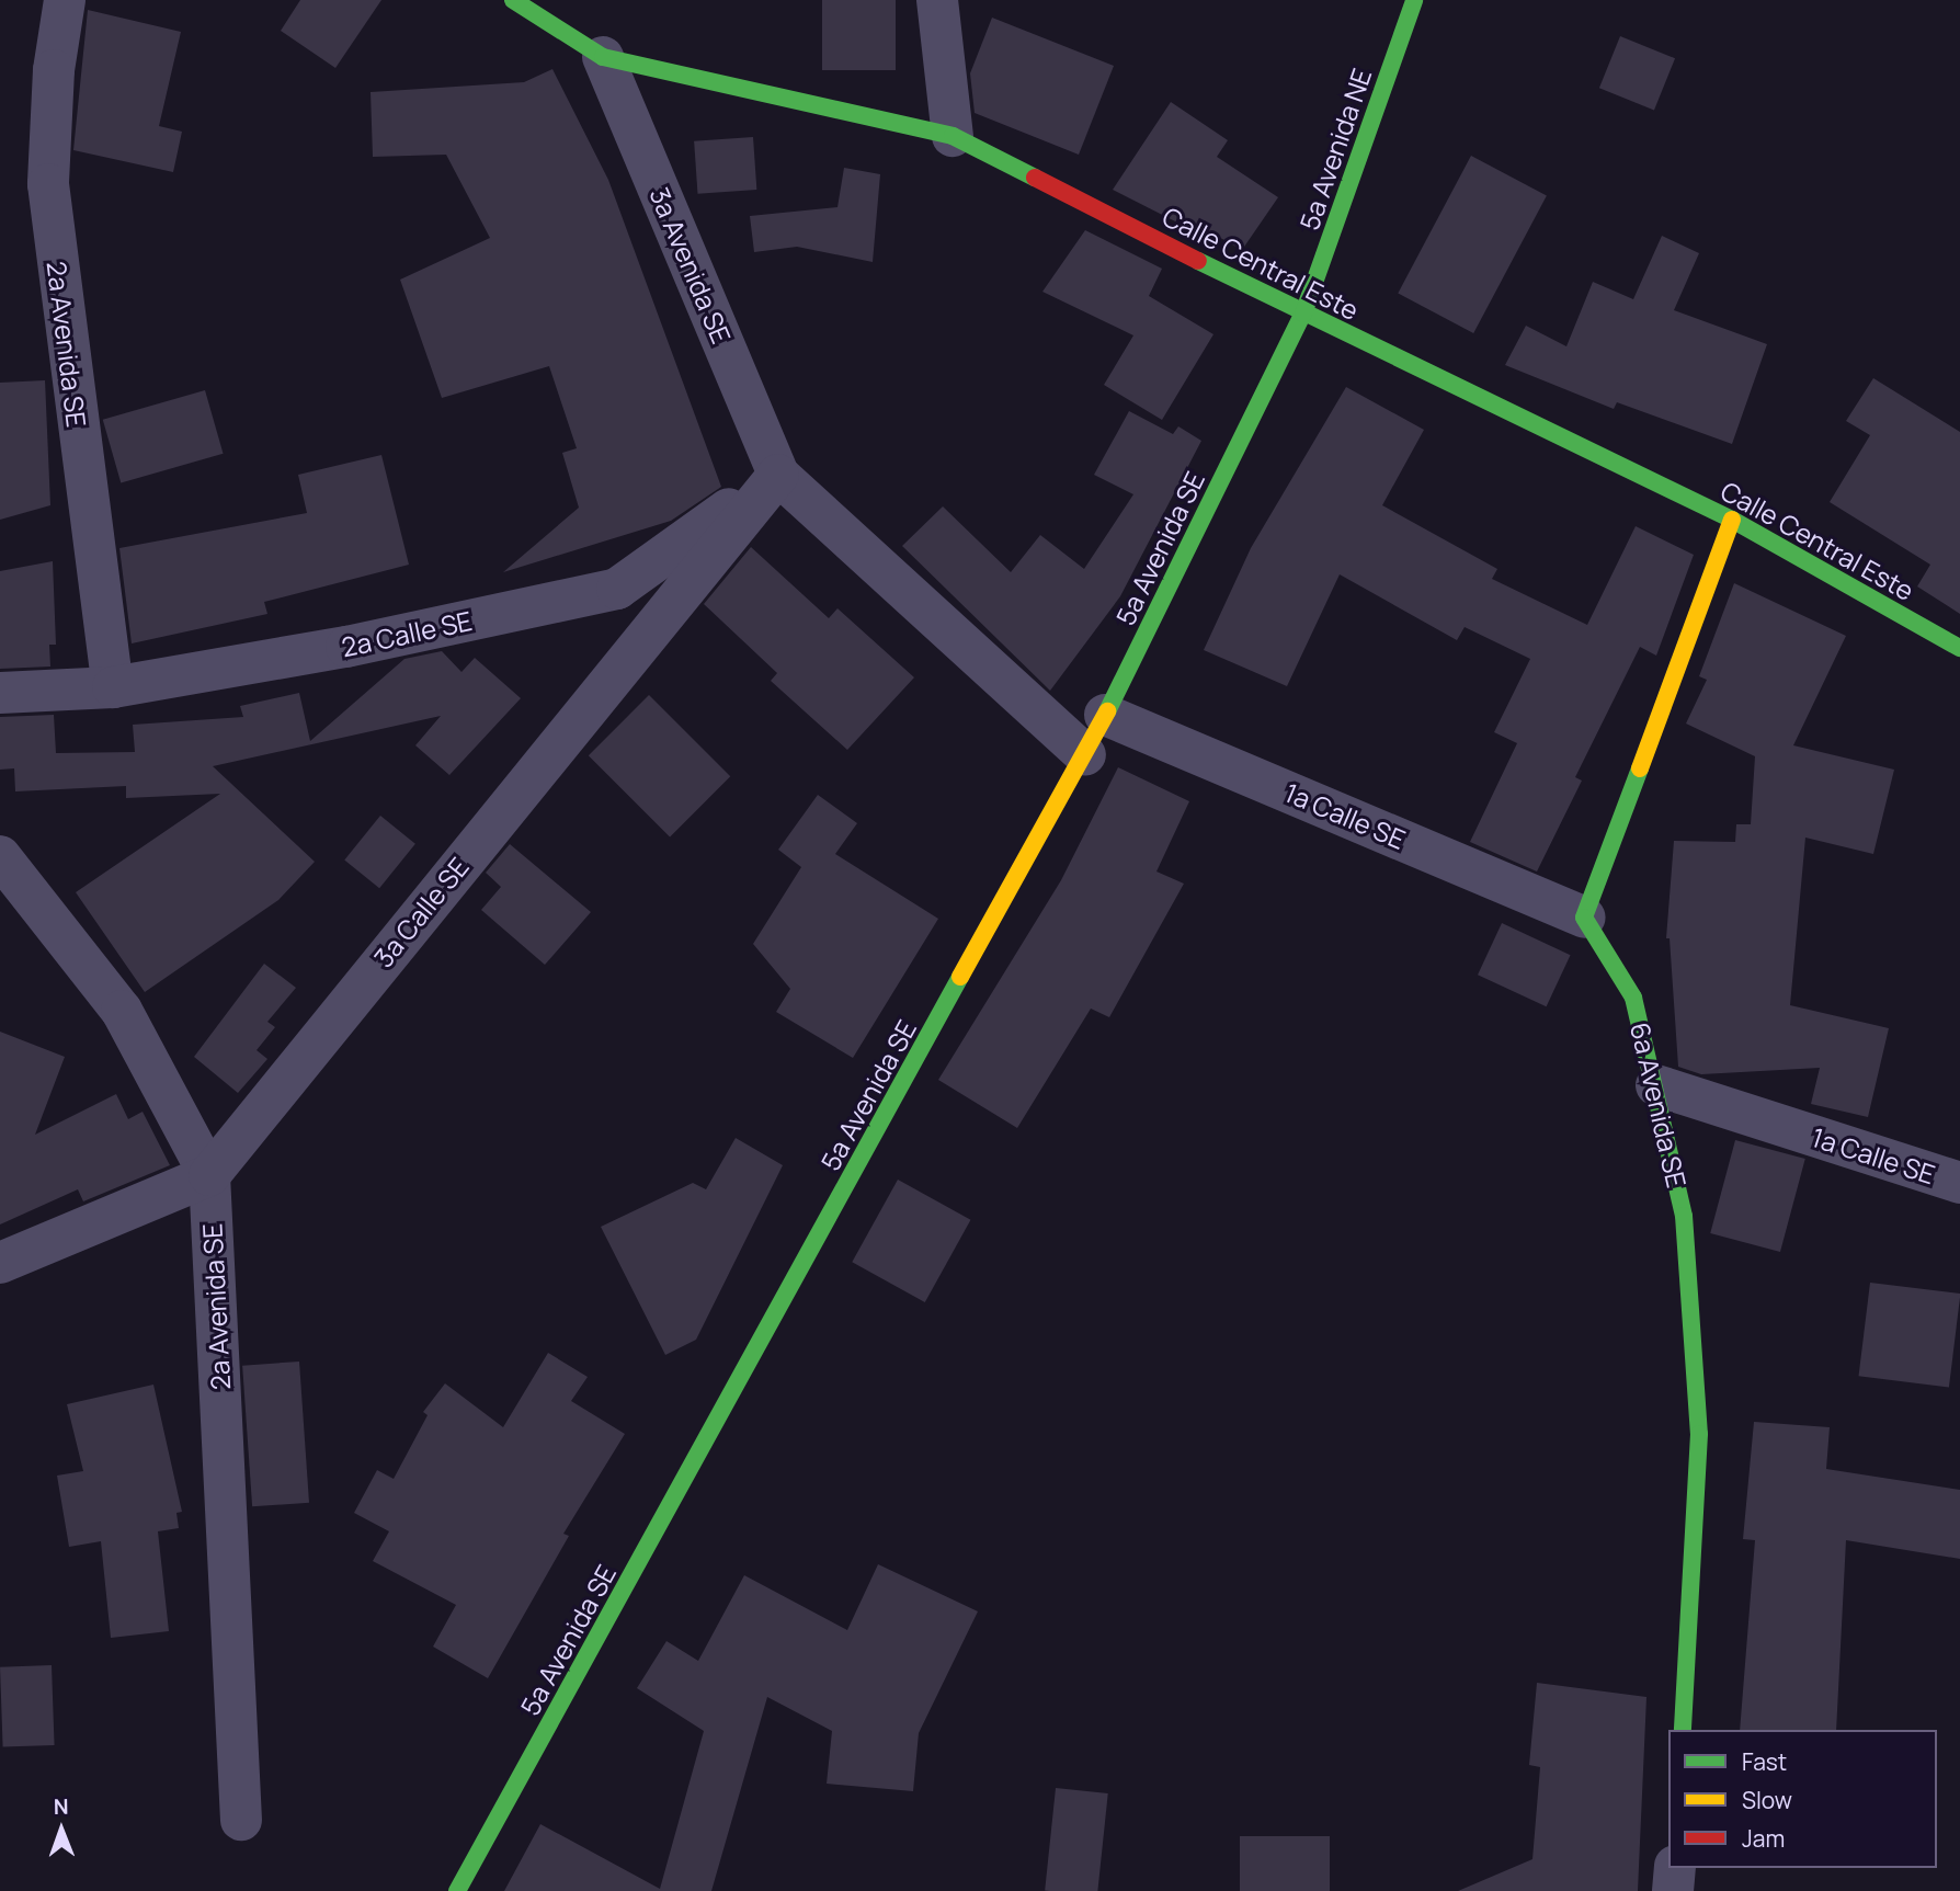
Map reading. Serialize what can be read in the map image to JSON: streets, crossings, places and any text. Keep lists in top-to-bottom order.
{
  "streets": {
    "street": [
      "5a Avenida NE",
      "Calle Central Este",
      "3a Avenida SE",
      "2a Avenida SE",
      "5a Avenida SE",
      "2a Calle SE",
      "1a Calle SE",
      "3a Calle SE",
      "6a Avenida SE"
    ]
  },
  "crossings": [
    ["5a Avenida NE", "Calle Central Este"],
    ["5a Avenida NE", "5a Avenida SE"],
    ["Calle Central Este", "3a Avenida SE"],
    ["Calle Central Este", "5a Avenida SE"],
    ["3a Avenida SE", "2a Calle SE"],
    ["3a Avenida SE", "3a Calle SE"],
    ["2a Avenida SE", "2a Calle SE"],
    ["2a Avenida SE", "3a Calle SE"],
    ["5a Avenida SE", "1a Calle SE"],
    ["2a Calle SE", "3a Calle SE"],
    ["1a Calle SE", "6a Avenida SE"]
  ],
  "legend": ["Fast", "Slow", "Jam"],
  "north": "top"
}
